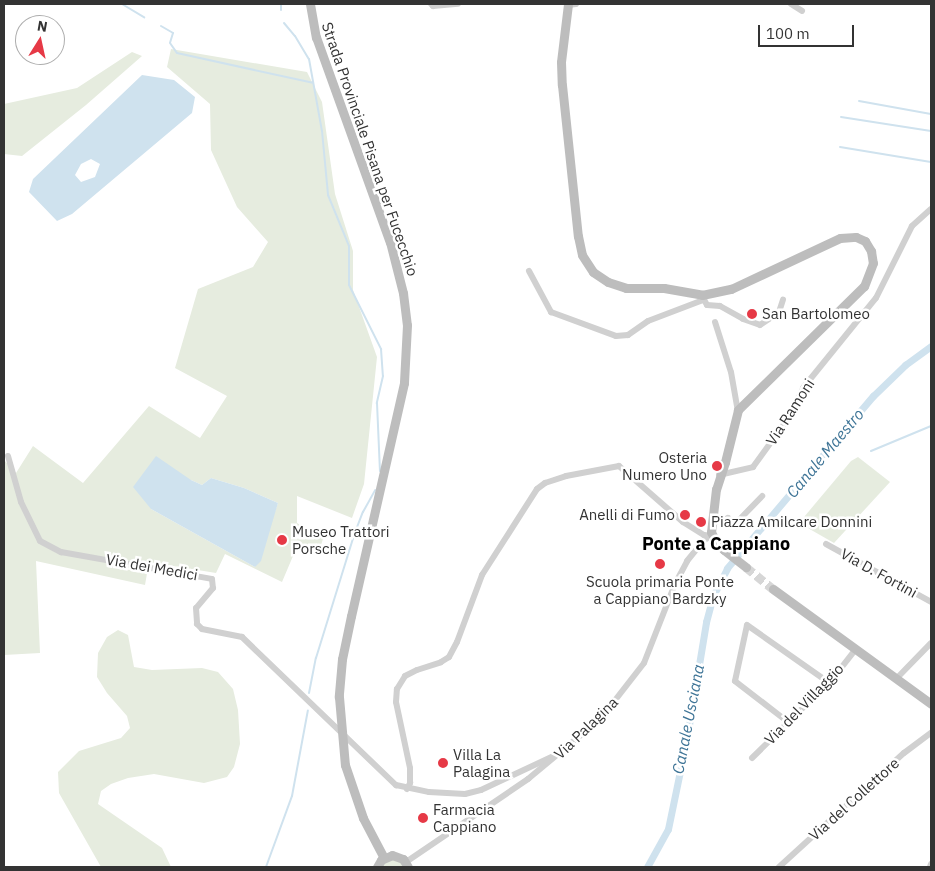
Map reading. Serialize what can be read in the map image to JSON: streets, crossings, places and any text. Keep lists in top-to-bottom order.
{
  "streets": {
    "street": [
      "Strada Provinciale Pisana per Fucecchio",
      "Via Ramoni",
      "Via dei Medici",
      "Via D. Fortini",
      "Via del Villaggio",
      "Via Palagina",
      "Via del Collettore"
    ]
  },
  "crossings": [
    ["Strada Provinciale Pisana per Fucecchio", "Via dei Medici"],
    ["Via dei Medici", "Via Palagina"]
  ],
  "districts": ["Ponte a Cappiano"],
  "water": ["Canale Maestro", "Canale Usciana"],
  "places": [
    "San Bartolomeo",
    "Osteria Numero Uno",
    "Anelli di Fumo",
    "Piazza Amilcare Donnini",
    "Museo Trattori Porsche",
    "Scuola primaria Ponte a Cappiano Bardzky",
    "Villa La Palagina",
    "Farmacia Cappiano"
  ],
  "scale_bar": "100 m",
  "north": "top"
}
